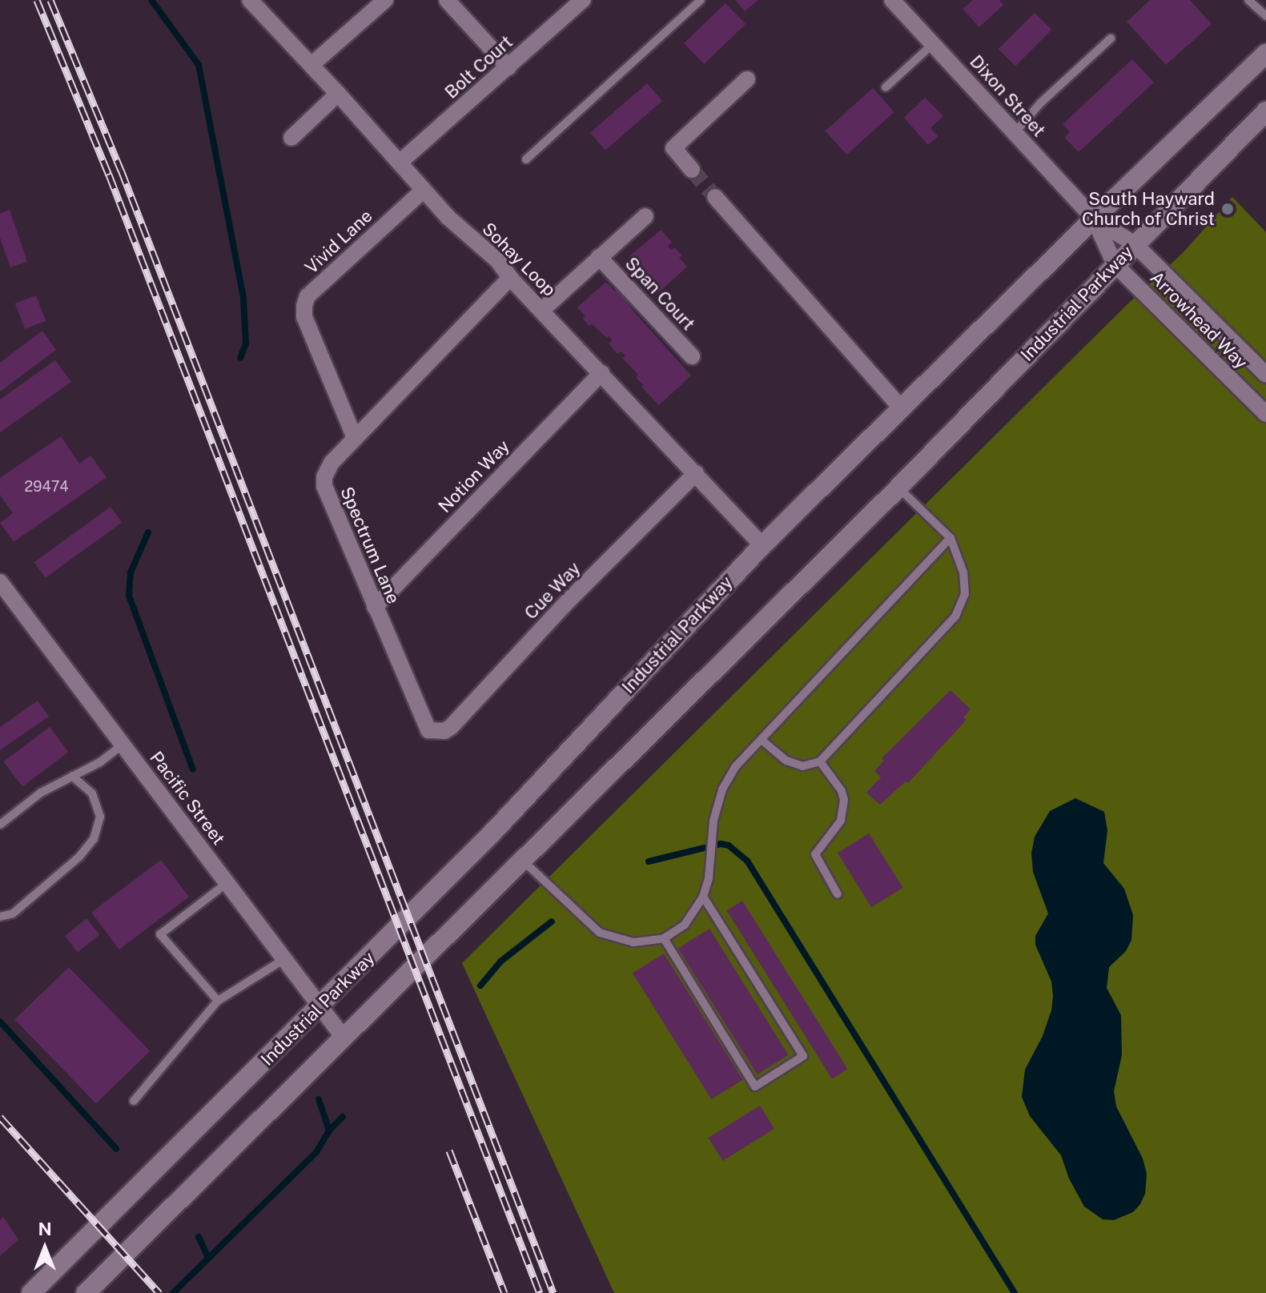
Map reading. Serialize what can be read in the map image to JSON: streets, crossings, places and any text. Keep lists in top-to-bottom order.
{
  "streets": {
    "main road": ["Industrial Parkway"],
    "street": [
      "Bolt Court",
      "Dixon Street",
      "Vivid Lane",
      "Sohay Loop",
      "Span Court",
      "Arrowhead Way",
      "Notion Way",
      "Spectrum Lane",
      "Cue Way",
      "Pacific Street"
    ]
  },
  "crossings": [
    ["Bolt Court", "Sohay Loop"],
    ["Dixon Street", "Industrial Parkway"],
    ["Dixon Street", "Arrowhead Way"],
    ["Vivid Lane", "Sohay Loop"],
    ["Vivid Lane", "Spectrum Lane"],
    ["Sohay Loop", "Span Court"],
    ["Sohay Loop", "Industrial Parkway"],
    ["Sohay Loop", "Notion Way"],
    ["Sohay Loop", "Spectrum Lane"],
    ["Sohay Loop", "Cue Way"],
    ["Industrial Parkway", "Arrowhead Way"],
    ["Industrial Parkway", "Pacific Street"],
    ["Notion Way", "Spectrum Lane"],
    ["Spectrum Lane", "Cue Way"]
  ],
  "places": ["South Hayward Church of Christ"],
  "house_numbers": ["29474"],
  "north": "top"
}
